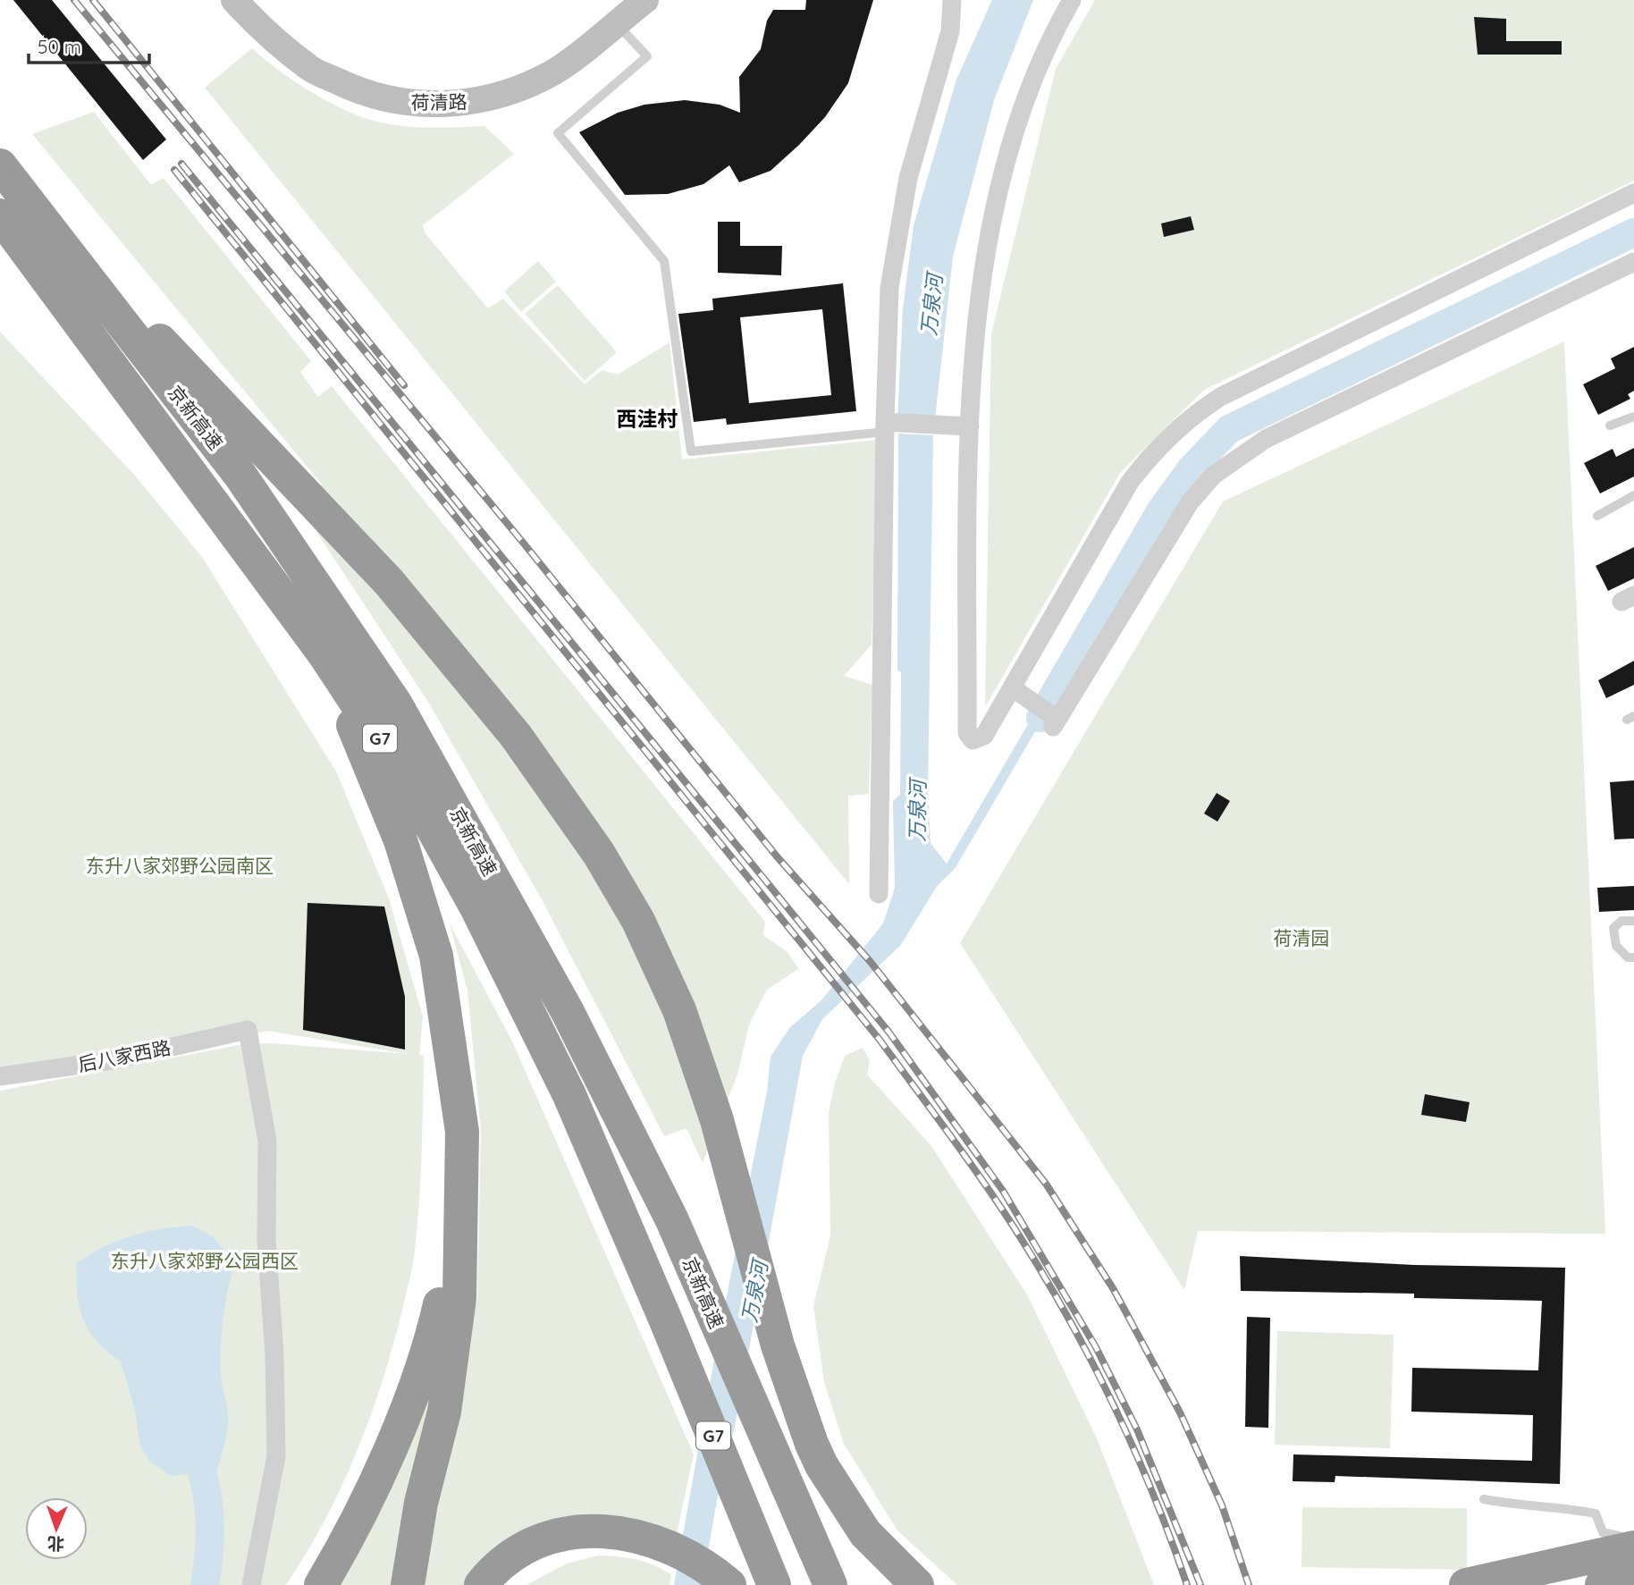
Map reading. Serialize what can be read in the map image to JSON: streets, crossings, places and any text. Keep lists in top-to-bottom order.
{
  "streets": {
    "highway": ["京新高速", "G7"],
    "main road": ["荷清路"],
    "street": ["后八家西路"]
  },
  "districts": ["西洼村"],
  "water": ["万泉河"],
  "parks": ["东升八家郊野公园南区", "荷清园", "东升八家郊野公园西区"],
  "scale_bar": "50 m",
  "north": "bottom"
}
